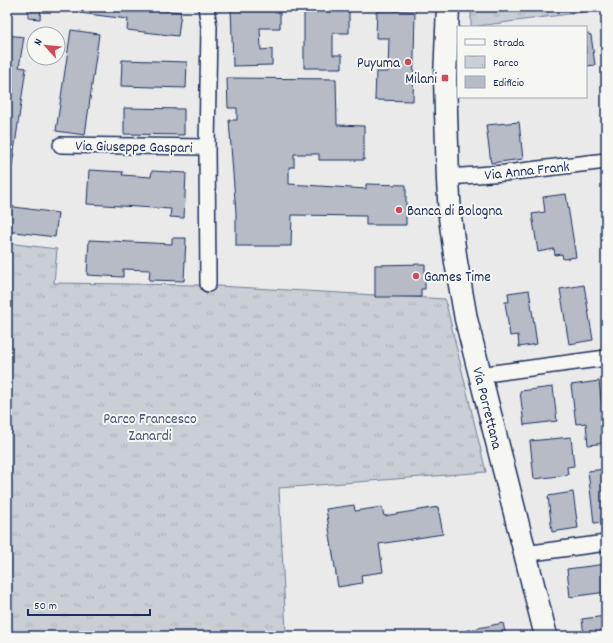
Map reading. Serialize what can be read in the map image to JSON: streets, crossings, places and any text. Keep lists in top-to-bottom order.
{
  "streets": {
    "main road": ["Via Porrettana"],
    "street": ["Via Giuseppe Gaspari", "Via Anna Frank"]
  },
  "crossings": [
    ["Via Anna Frank", "Via Porrettana"]
  ],
  "parks": ["Parco Francesco Zanardi"],
  "places": {
    "other": ["Puyuma", "Banca di Bologna", "Games Time"],
    "transit": ["Milani"]
  },
  "legend": ["Strada", "Parco", "Edificio"],
  "scale_bar": "50 m",
  "north": "top left"
}
